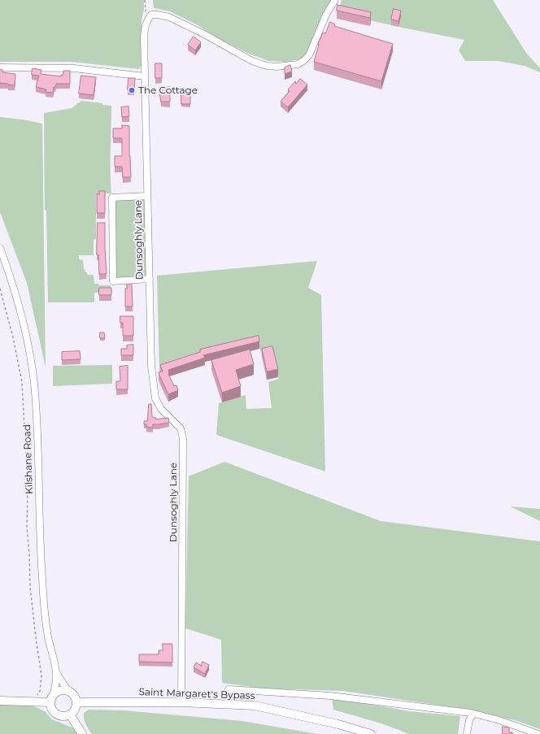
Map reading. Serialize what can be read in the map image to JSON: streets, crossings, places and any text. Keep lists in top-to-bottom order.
{
  "streets": {
    "main road": ["Saint Margaret's Bypass"],
    "street": ["Dunsoghly Lane", "Kilshane Road"]
  },
  "crossings": [
    ["Dunsoghly Lane", "Saint Margaret's Bypass"],
    ["Kilshane Road", "Saint Margaret's Bypass"]
  ],
  "places": ["The Cottage"]
}
